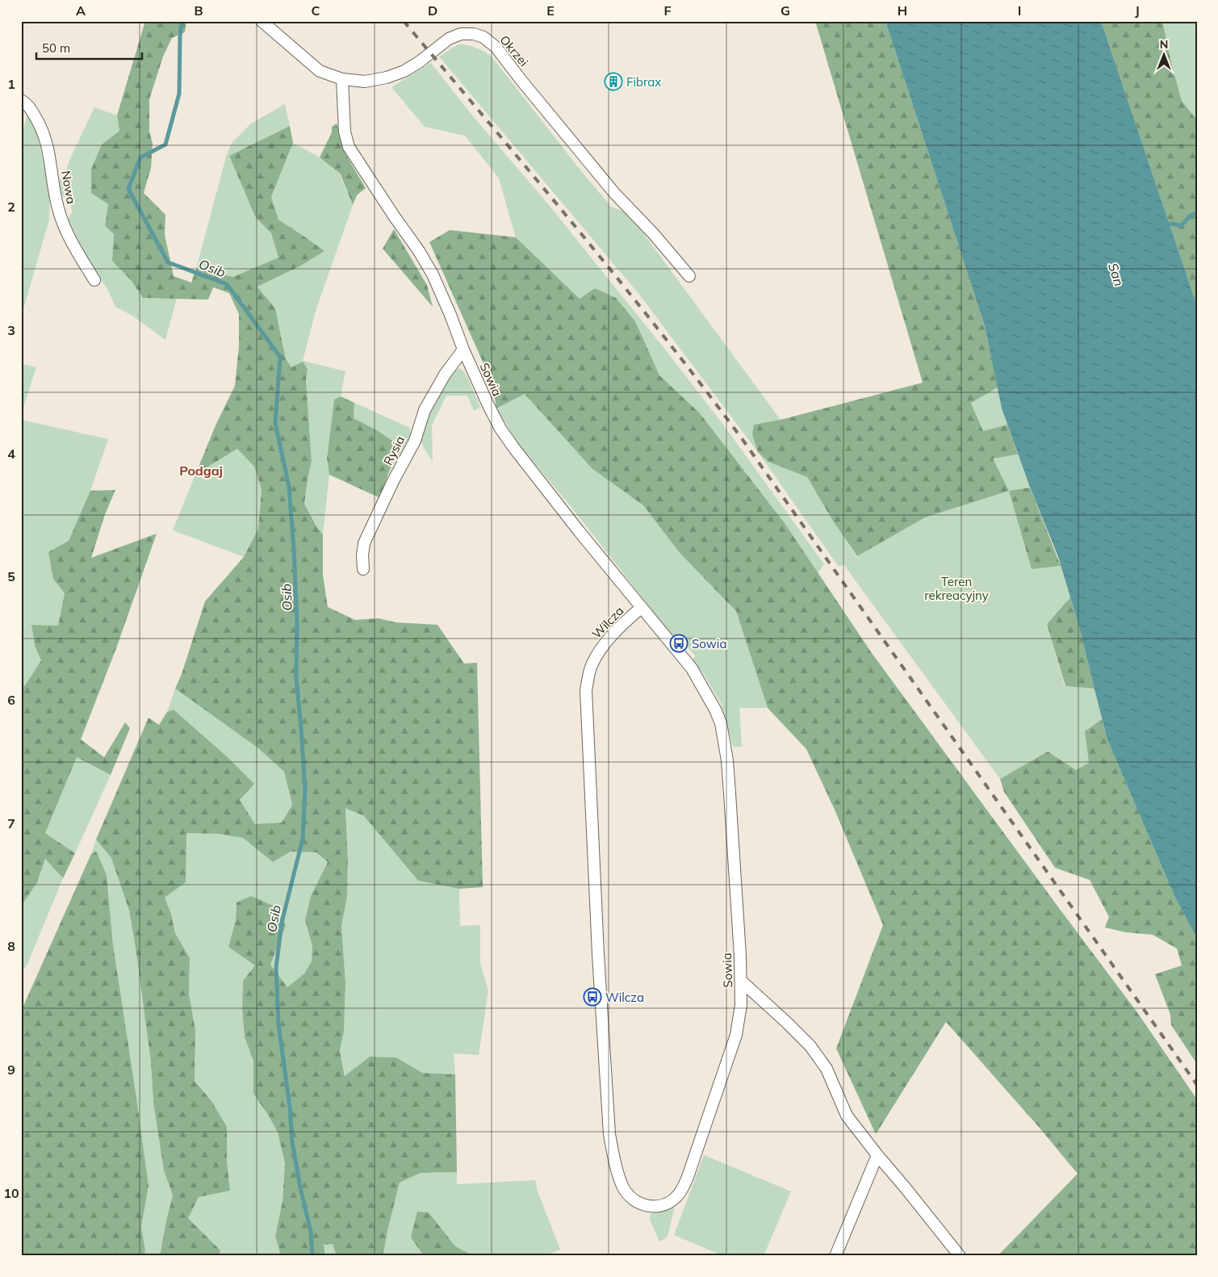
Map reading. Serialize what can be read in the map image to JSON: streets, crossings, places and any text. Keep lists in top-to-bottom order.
{
  "streets": {
    "street": [
      "Okrzei",
      "Nowa",
      "Sowia",
      "Rysia",
      "Wilcza"
    ]
  },
  "crossings": [
    ["Okrzei", "Sowia"],
    ["Sowia", "Rysia"],
    ["Sowia", "Wilcza"]
  ],
  "districts": ["Podgaj"],
  "water": ["Osib", "San"],
  "parks": ["Teren rekreacyjny"],
  "places": {
    "building": ["Fibrax"],
    "bus stop": ["Sowia", "Wilcza"]
  },
  "scale_bar": "50 m",
  "north": "top",
  "grid": {
    "columns": [
      "A",
      "B",
      "C",
      "D",
      "E",
      "F",
      "G",
      "H",
      "I",
      "J"
    ],
    "rows": [
      "1",
      "2",
      "3",
      "4",
      "5",
      "6",
      "7",
      "8",
      "9",
      "10"
    ]
  }
}
